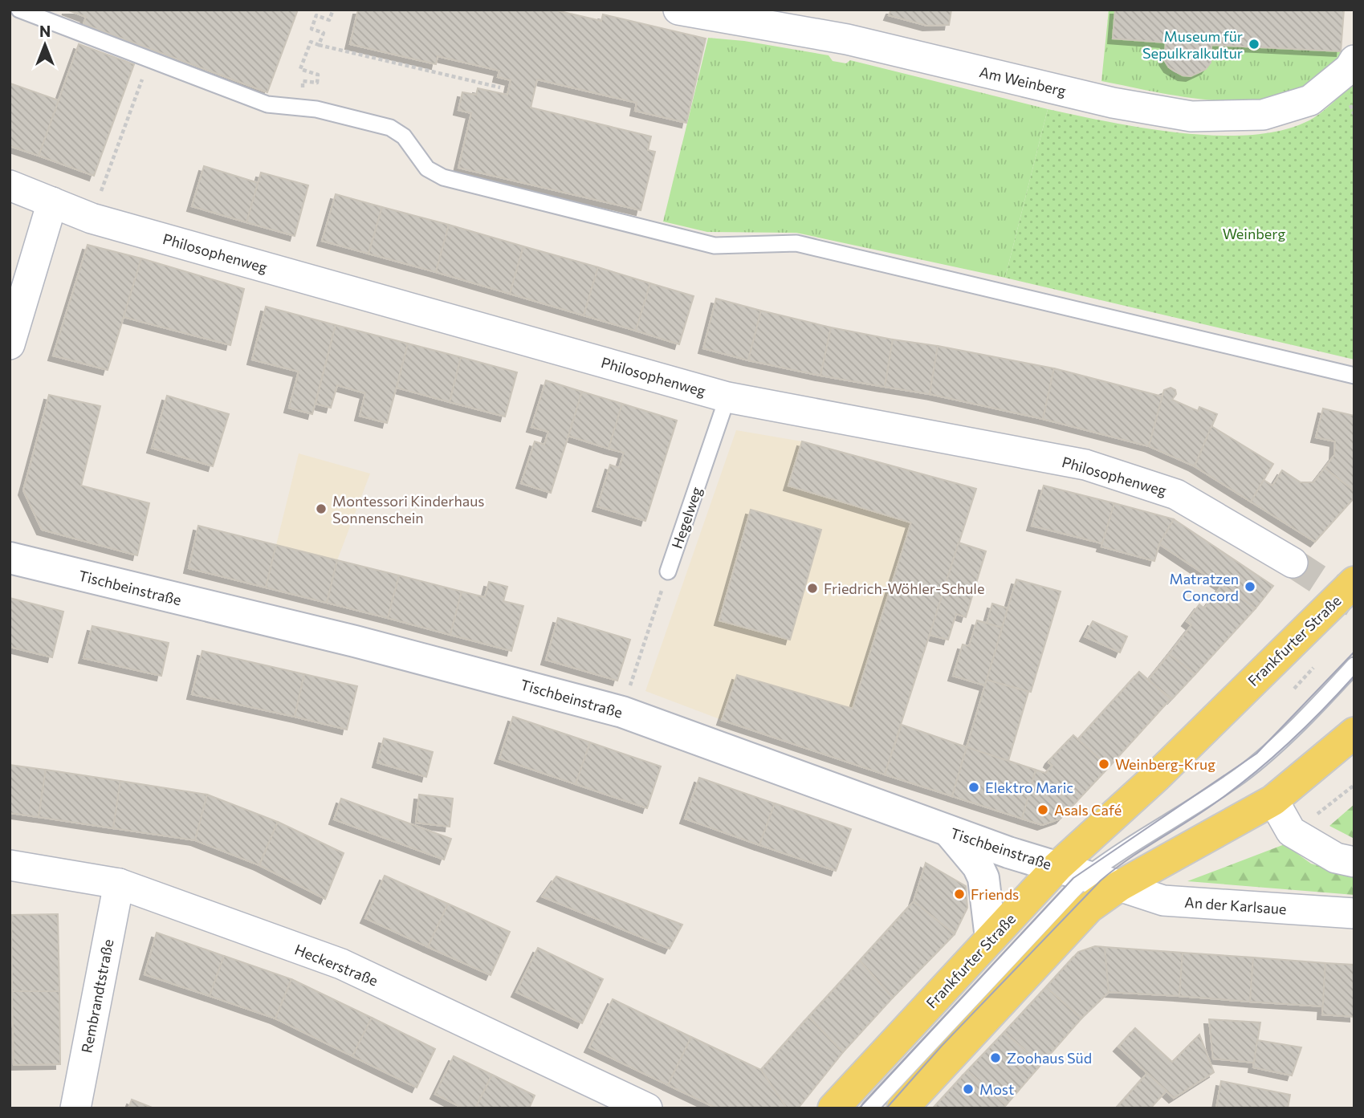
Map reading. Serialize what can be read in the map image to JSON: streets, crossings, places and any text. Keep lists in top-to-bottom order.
{
  "streets": {
    "main road": ["Tischbeinstraße", "Frankfurter Straße"],
    "street": [
      "Am Weinberg",
      "Philosophenweg",
      "An der Karlsaue",
      "Heckerstraße",
      "Rembrandtstraße"
    ],
    "lane": ["Hegelweg"]
  },
  "crossings": [
    ["Philosophenweg", "Hegelweg"],
    ["Tischbeinstraße", "Frankfurter Straße"],
    ["Tischbeinstraße", "An der Karlsaue"],
    ["Heckerstraße", "Rembrandtstraße"]
  ],
  "parks": ["Weinberg"],
  "places": [
    "Museum für Sepulkralkultur",
    "Montessori Kinderhaus Sonnenschein",
    "Matratzen Concord",
    "Friedrich-Wöhler-Schule",
    "Weinberg-Krug",
    "Elektro Maric",
    "Asals Café",
    "Friends",
    "Zoohaus Süd",
    "Most"
  ],
  "north": "top"
}
